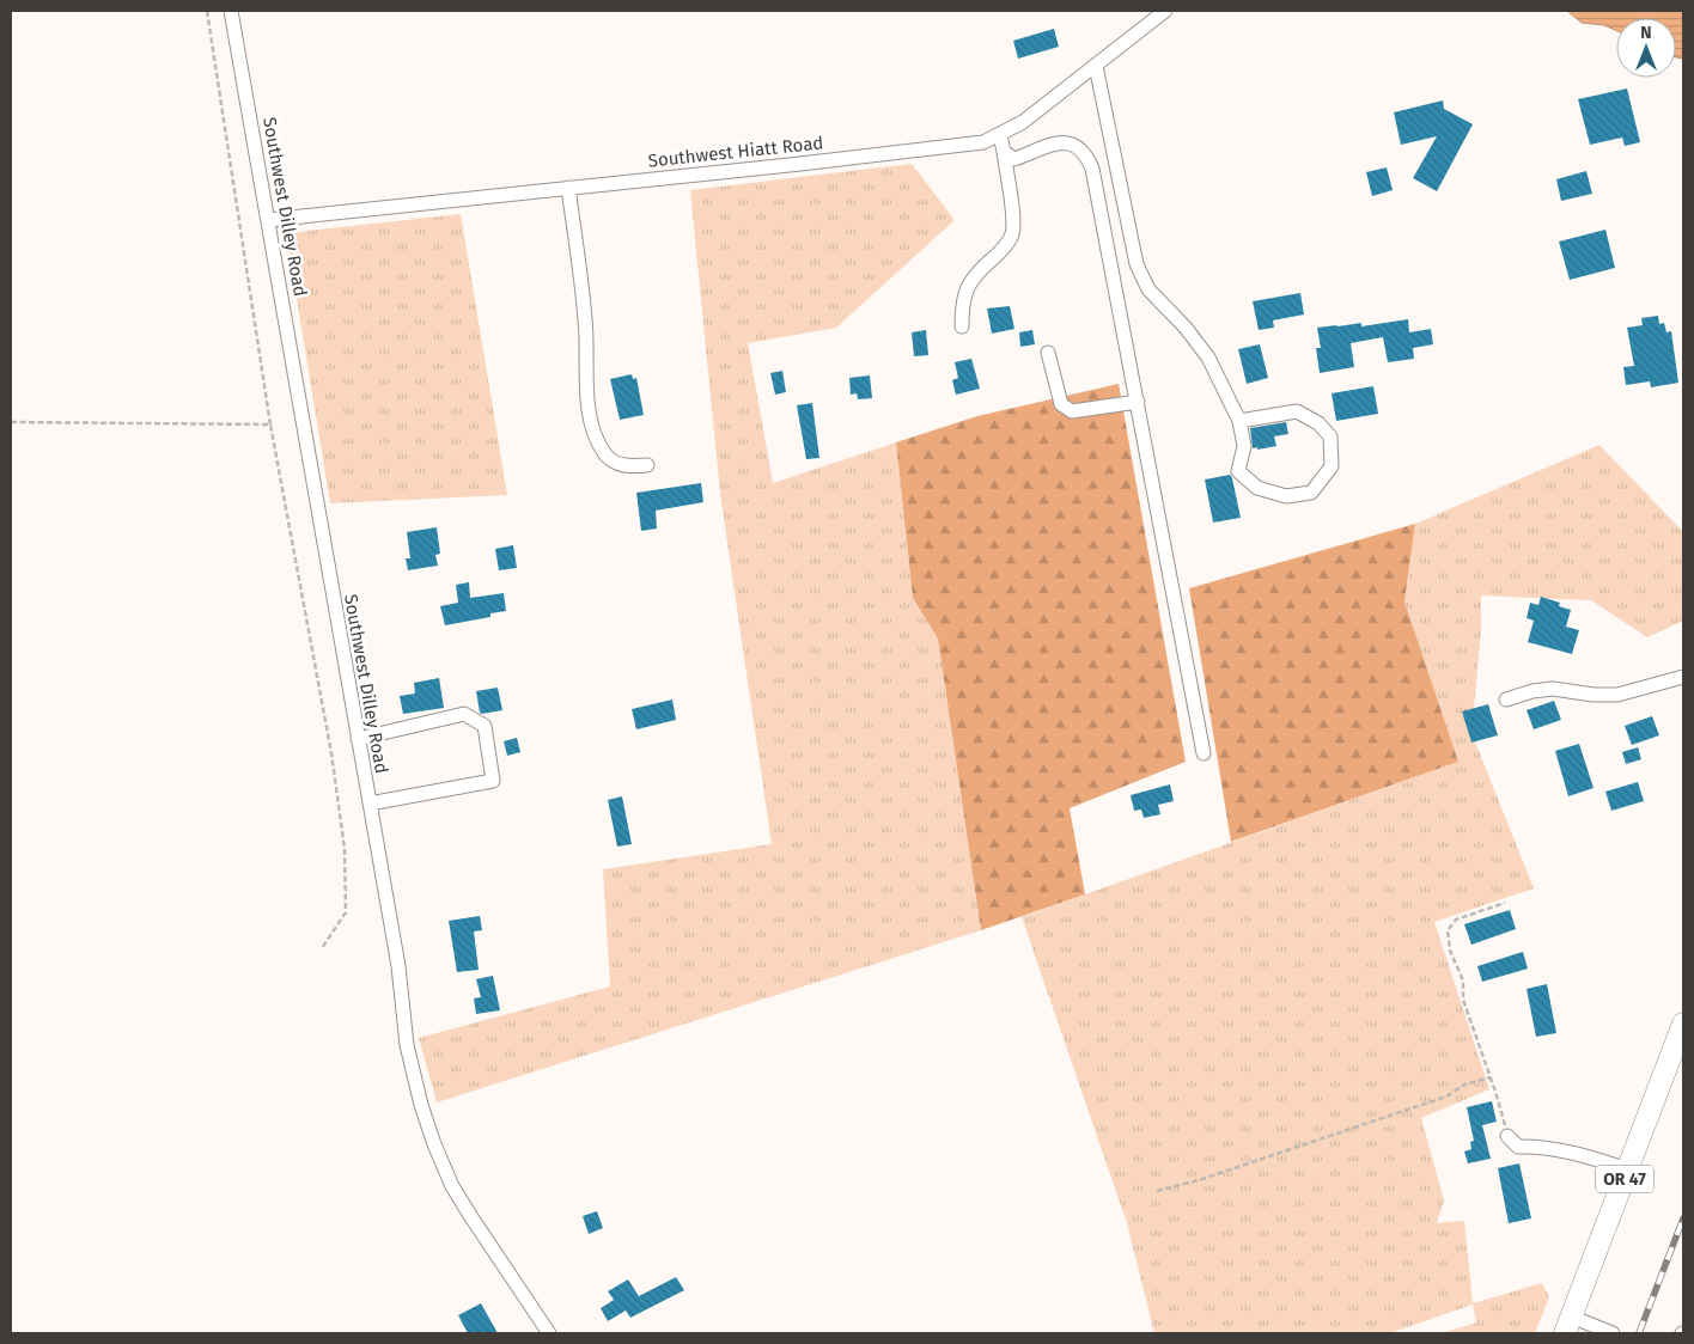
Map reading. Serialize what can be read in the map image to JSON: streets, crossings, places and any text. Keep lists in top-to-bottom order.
{
  "streets": {
    "highway": ["OR 47"],
    "street": ["Southwest Hiatt Road", "Southwest Dilley Road"]
  },
  "crossings": [
    ["Southwest Hiatt Road", "Southwest Dilley Road"]
  ],
  "north": "top"
}
